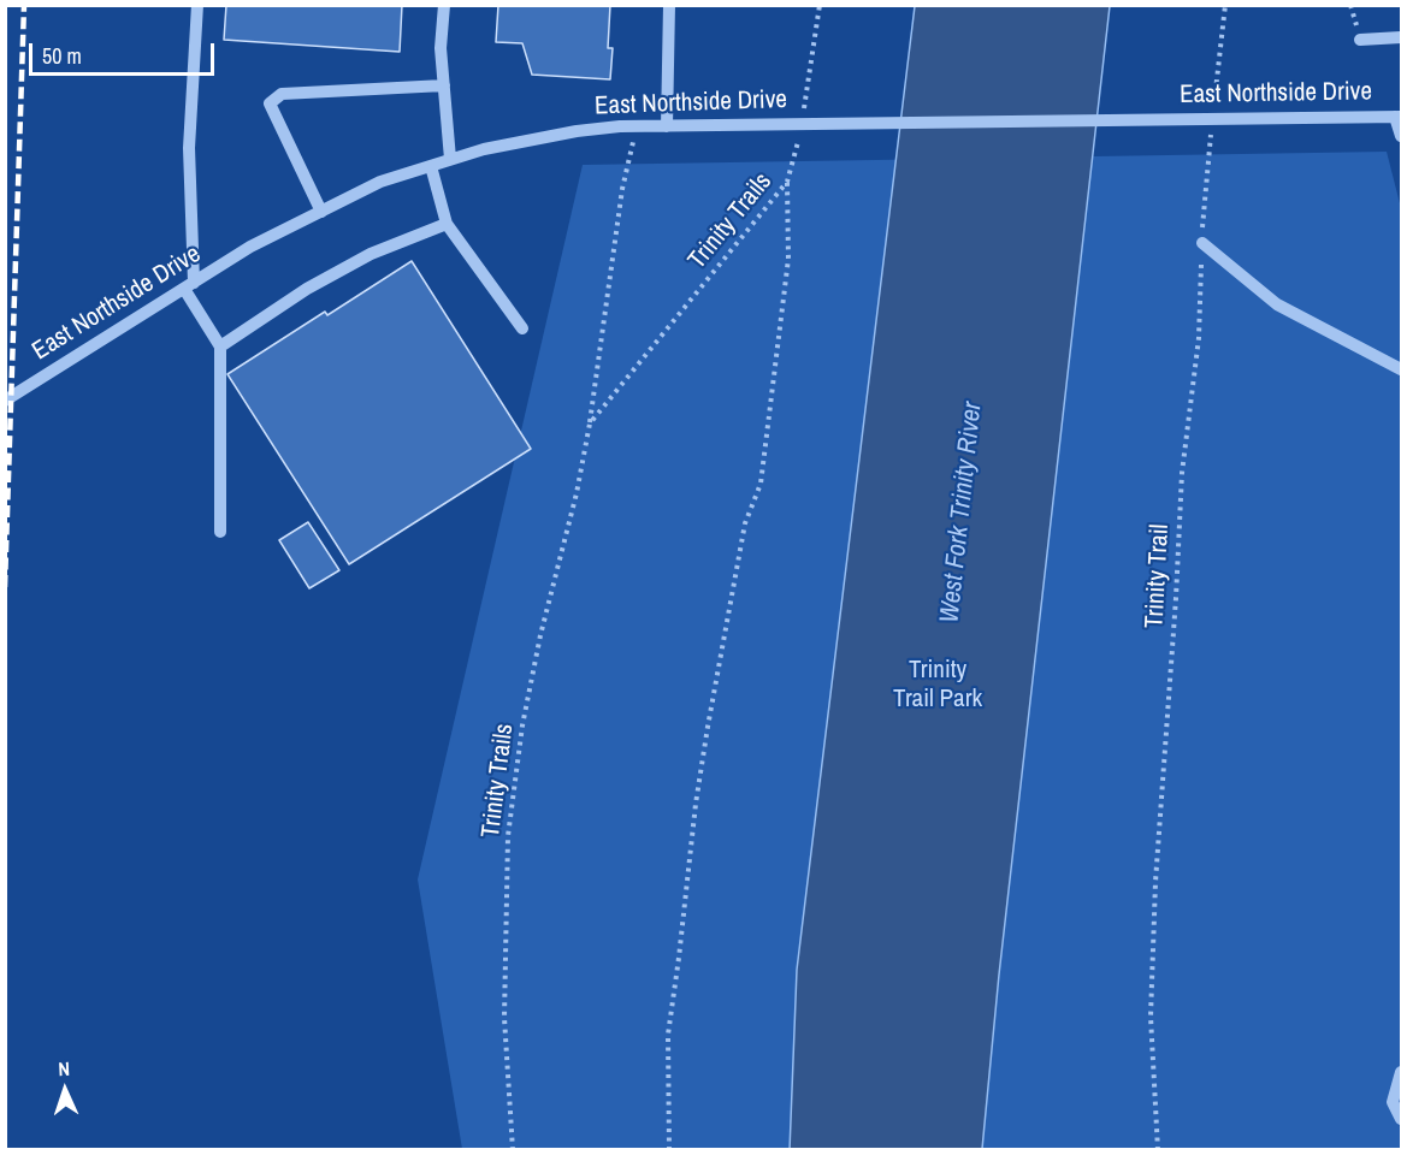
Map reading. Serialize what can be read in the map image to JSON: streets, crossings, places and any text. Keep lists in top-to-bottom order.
{
  "streets": {
    "street": ["East Northside Drive"],
    "path": ["Trinity Trails", "Trinity Trail"]
  },
  "crossings": [
    ["East Northside Drive", "Trinity Trails"]
  ],
  "water": ["West Fork Trinity River"],
  "parks": ["Trinity Trail Park"],
  "scale_bar": "50 m",
  "north": "top"
}
